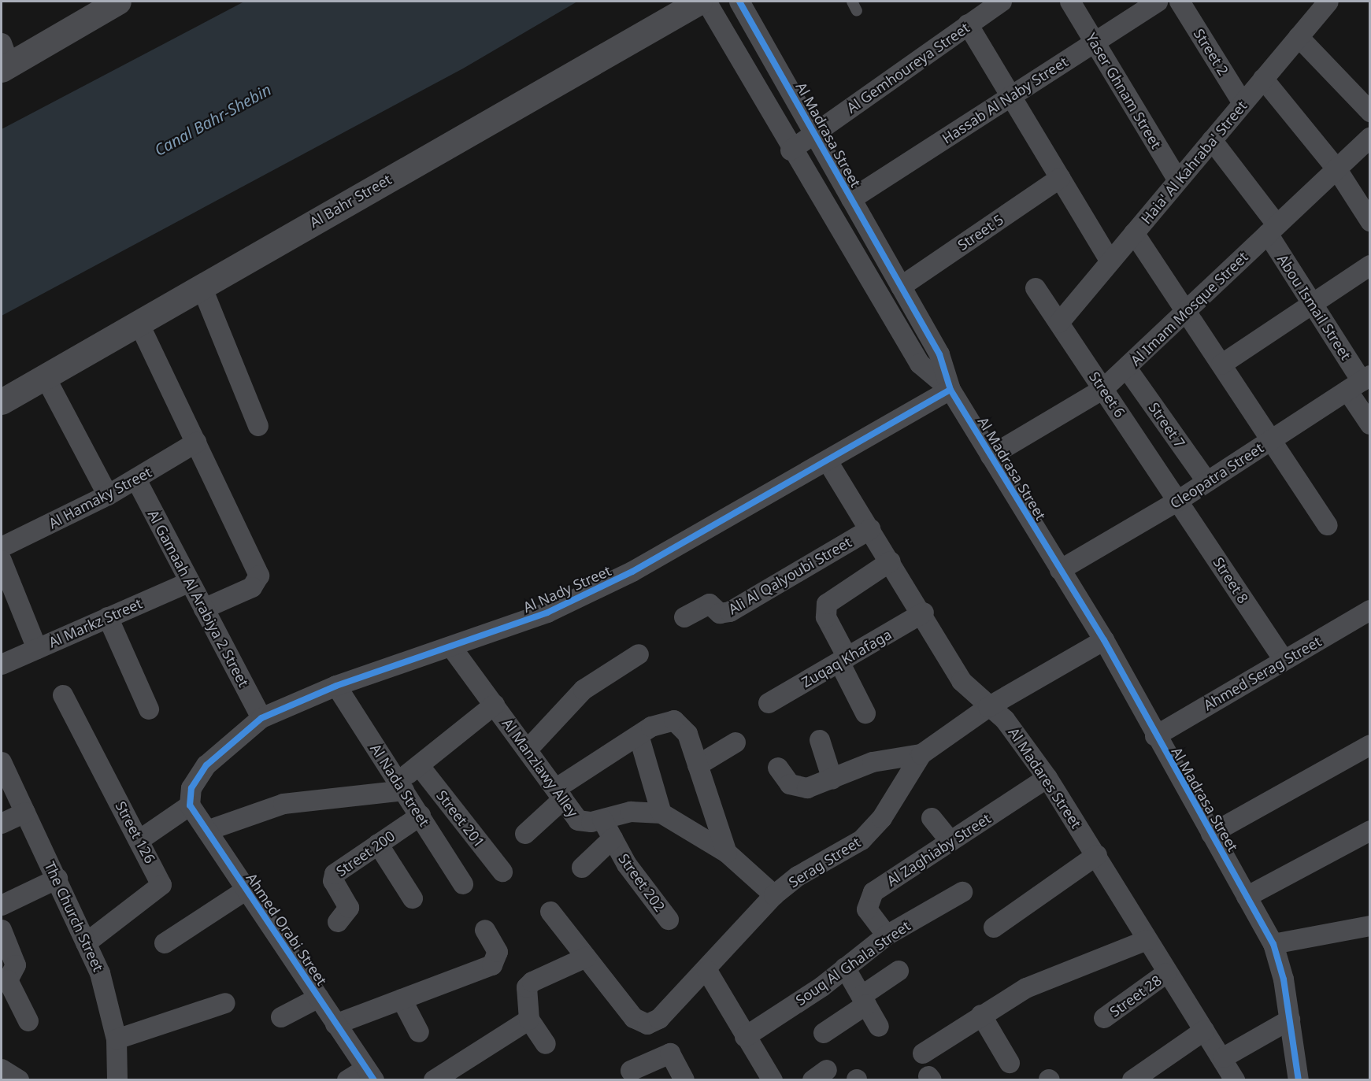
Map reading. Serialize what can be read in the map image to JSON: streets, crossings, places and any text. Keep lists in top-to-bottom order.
{
  "streets": {
    "street": [
      "Street 2",
      "Al Gemhoureya Street",
      "Yaser Ghnam Street",
      "Hassab Al Naby Street",
      "Al Madrasa Street",
      "Haia' Al Kahraba' Street",
      "Al Bahr Street",
      "Street 5",
      "Abou Ismail Street",
      "Al Imam Mosque Street",
      "Street 6",
      "Street 7",
      "Cleopatra Street",
      "Al Hamaky Street",
      "Ali Al Qalyoubi Street",
      "Street 8",
      "Al Nady Street",
      "Al Gamaah Al Arabiya 2 Street",
      "Al Markz Street",
      "Zuqaq Khafaga",
      "Ahmed Serag Street",
      "Al Manzlawy Alley",
      "Al Madares Street",
      "Al Nada Street",
      "Street 201",
      "Street 126",
      "Al Zaghiaby Street",
      "Street 200",
      "Serag Street",
      "Street 202",
      "The Church Street",
      "Ahmed Orabi Street",
      "Souq Al Ghala Street",
      "Street 28"
    ]
  },
  "crossings": [
    ["Street 2", "Haia' Al Kahraba' Street"],
    ["Al Gemhoureya Street", "Al Madrasa Street"],
    ["Yaser Ghnam Street", "Hassab Al Naby Street"],
    ["Yaser Ghnam Street", "Haia' Al Kahraba' Street"],
    ["Hassab Al Naby Street", "Al Madrasa Street"],
    ["Al Madrasa Street", "Street 5"],
    ["Al Madrasa Street", "Al Imam Mosque Street"],
    ["Al Madrasa Street", "Cleopatra Street"],
    ["Al Madrasa Street", "Al Nady Street"],
    ["Al Madrasa Street", "Ahmed Serag Street"],
    ["Al Madrasa Street", "Serag Street"],
    ["Haia' Al Kahraba' Street", "Abou Ismail Street"],
    ["Haia' Al Kahraba' Street", "Street 6"],
    ["Abou Ismail Street", "Al Imam Mosque Street"],
    ["Abou Ismail Street", "Cleopatra Street"],
    ["Al Imam Mosque Street", "Street 6"],
    ["Al Imam Mosque Street", "Street 7"],
    ["Street 6", "Cleopatra Street"],
    ["Street 6", "Street 8"],
    ["Street 7", "Cleopatra Street"],
    ["Cleopatra Street", "Street 8"],
    ["Al Hamaky Street", "Al Gamaah Al Arabiya 2 Street"],
    ["Ali Al Qalyoubi Street", "Al Madares Street"],
    ["Street 8", "Ahmed Serag Street"],
    ["Al Nady Street", "Al Gamaah Al Arabiya 2 Street"],
    ["Al Nady Street", "Al Manzlawy Alley"],
    ["Al Nady Street", "Al Madares Street"],
    ["Al Nady Street", "Al Nada Street"],
    ["Al Nady Street", "Street 126"],
    ["Al Nady Street", "Ahmed Orabi Street"],
    ["Al Gamaah Al Arabiya 2 Street", "Al Markz Street"],
    ["Zuqaq Khafaga", "Al Madares Street"],
    ["Al Manzlawy Alley", "Serag Street"],
    ["Al Manzlawy Alley", "Street 202"],
    ["Al Madares Street", "Al Zaghiaby Street"],
    ["Al Madares Street", "Serag Street"],
    ["Al Madares Street", "Street 28"],
    ["Al Nada Street", "Street 200"],
    ["Street 126", "The Church Street"],
    ["Al Zaghiaby Street", "Souq Al Ghala Street"]
  ],
  "water": ["Canal Bahr-Shebin"]
}
